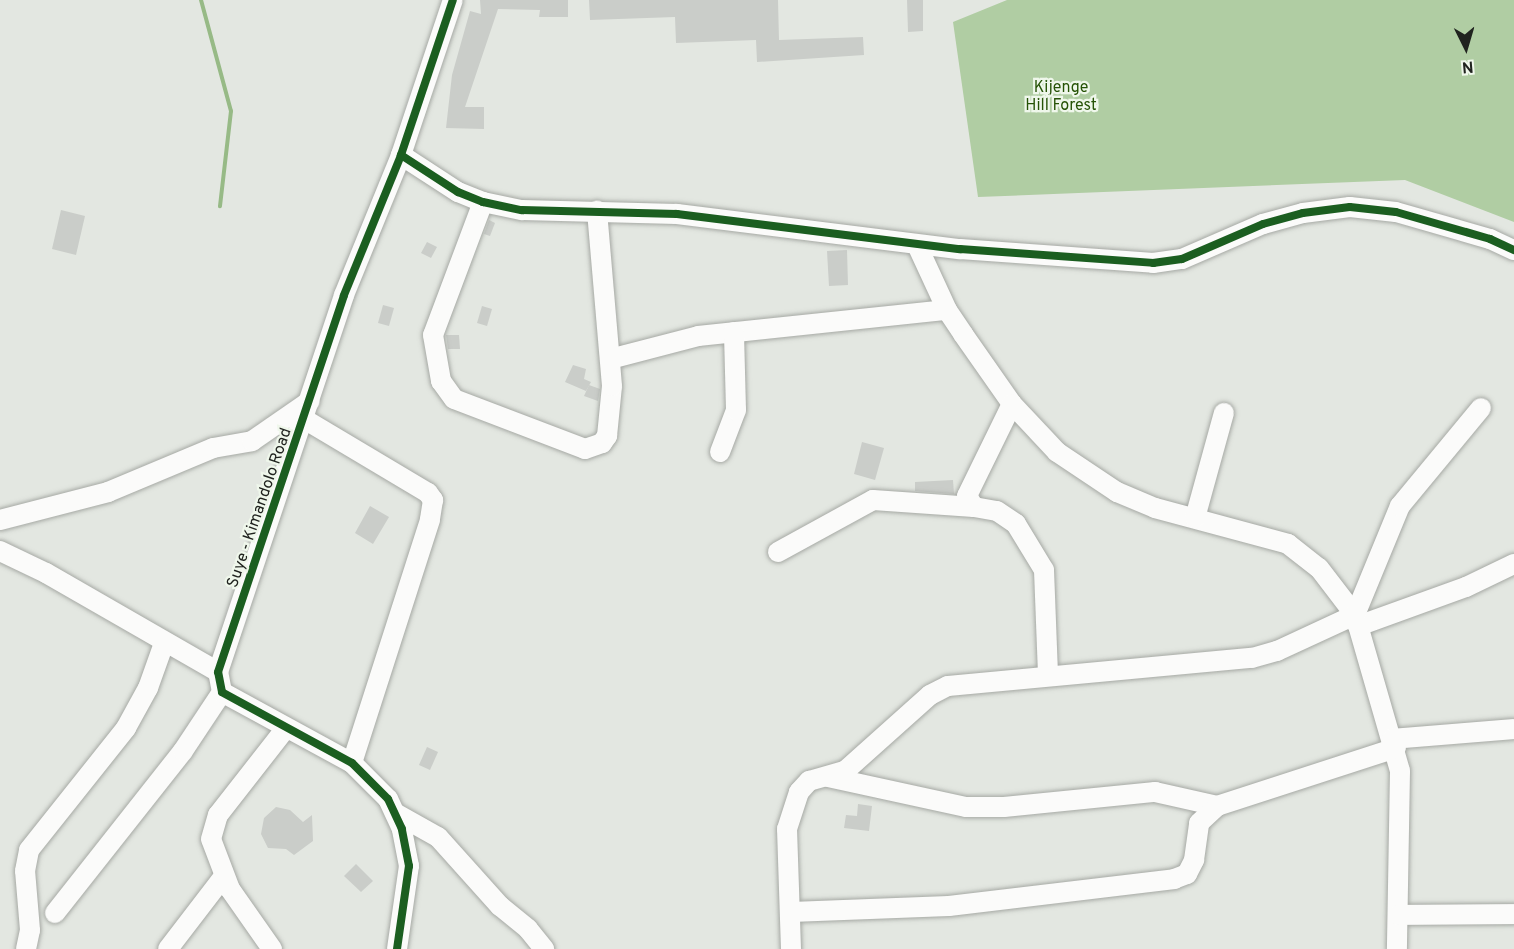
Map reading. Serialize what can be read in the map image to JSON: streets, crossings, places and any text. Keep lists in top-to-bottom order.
{
  "streets": {
    "street": ["Suye - Kimandolo Road"]
  },
  "parks": ["Kijenge Hill Forest"],
  "north": "bottom"
}
